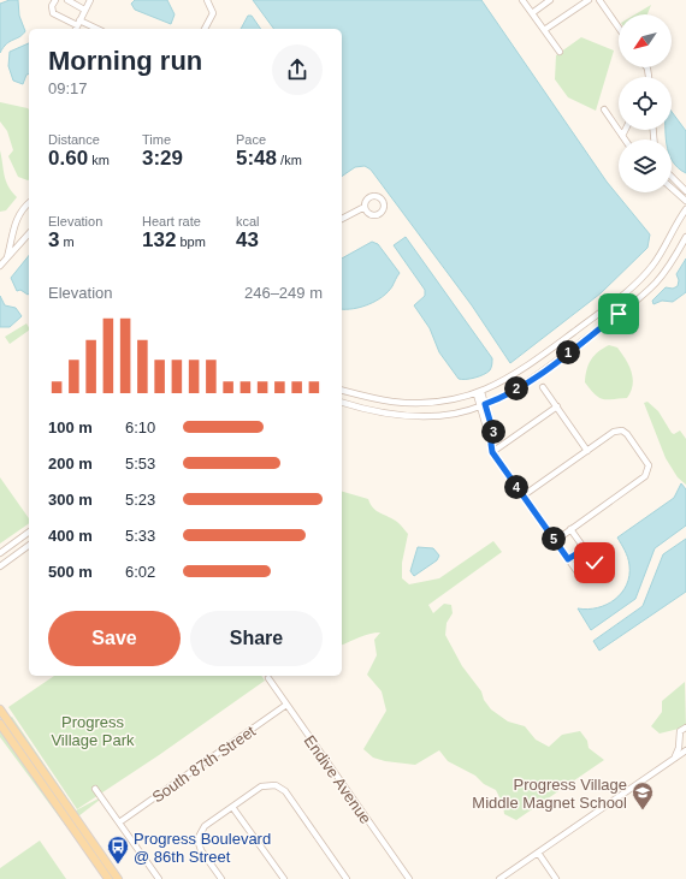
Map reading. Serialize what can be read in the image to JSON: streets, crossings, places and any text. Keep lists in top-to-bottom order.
{
  "streets": {
    "street": ["South 87th Street", "Endive Avenue"]
  },
  "crossings": [
    ["South 87th Street", "Endive Avenue"]
  ],
  "parks": ["Progress Village Park"],
  "places": {
    "school or university": ["Progress Village Middle Magnet School"],
    "bus stop": ["Progress Boulevard @ 86th Street"]
  },
  "north": "bottom left",
  "page": {
    "heading": ["Morning run", "09:17"],
    "stats": [
      ["Distance", "0.60 km"],
      ["Time", "3:29"],
      ["Pace", "5:48 /km"],
      ["Elevation", "3 m"],
      ["Heart rate", "132 bpm"],
      ["kcal", "43"]
    ],
    "chart": ["Elevation", "246–249 m"],
    "pins": [
      "1",
      "2",
      "3",
      "4",
      "5"
    ],
    "list": [
      {
        "name": "100 m",
        "note": "6:10"
      },
      {
        "name": "200 m",
        "note": "5:53"
      },
      {
        "name": "300 m",
        "note": "5:23"
      },
      {
        "name": "400 m",
        "note": "5:33"
      },
      {
        "name": "500 m",
        "note": "6:02"
      }
    ],
    "buttons": ["Save", "Share"]
  }
}
